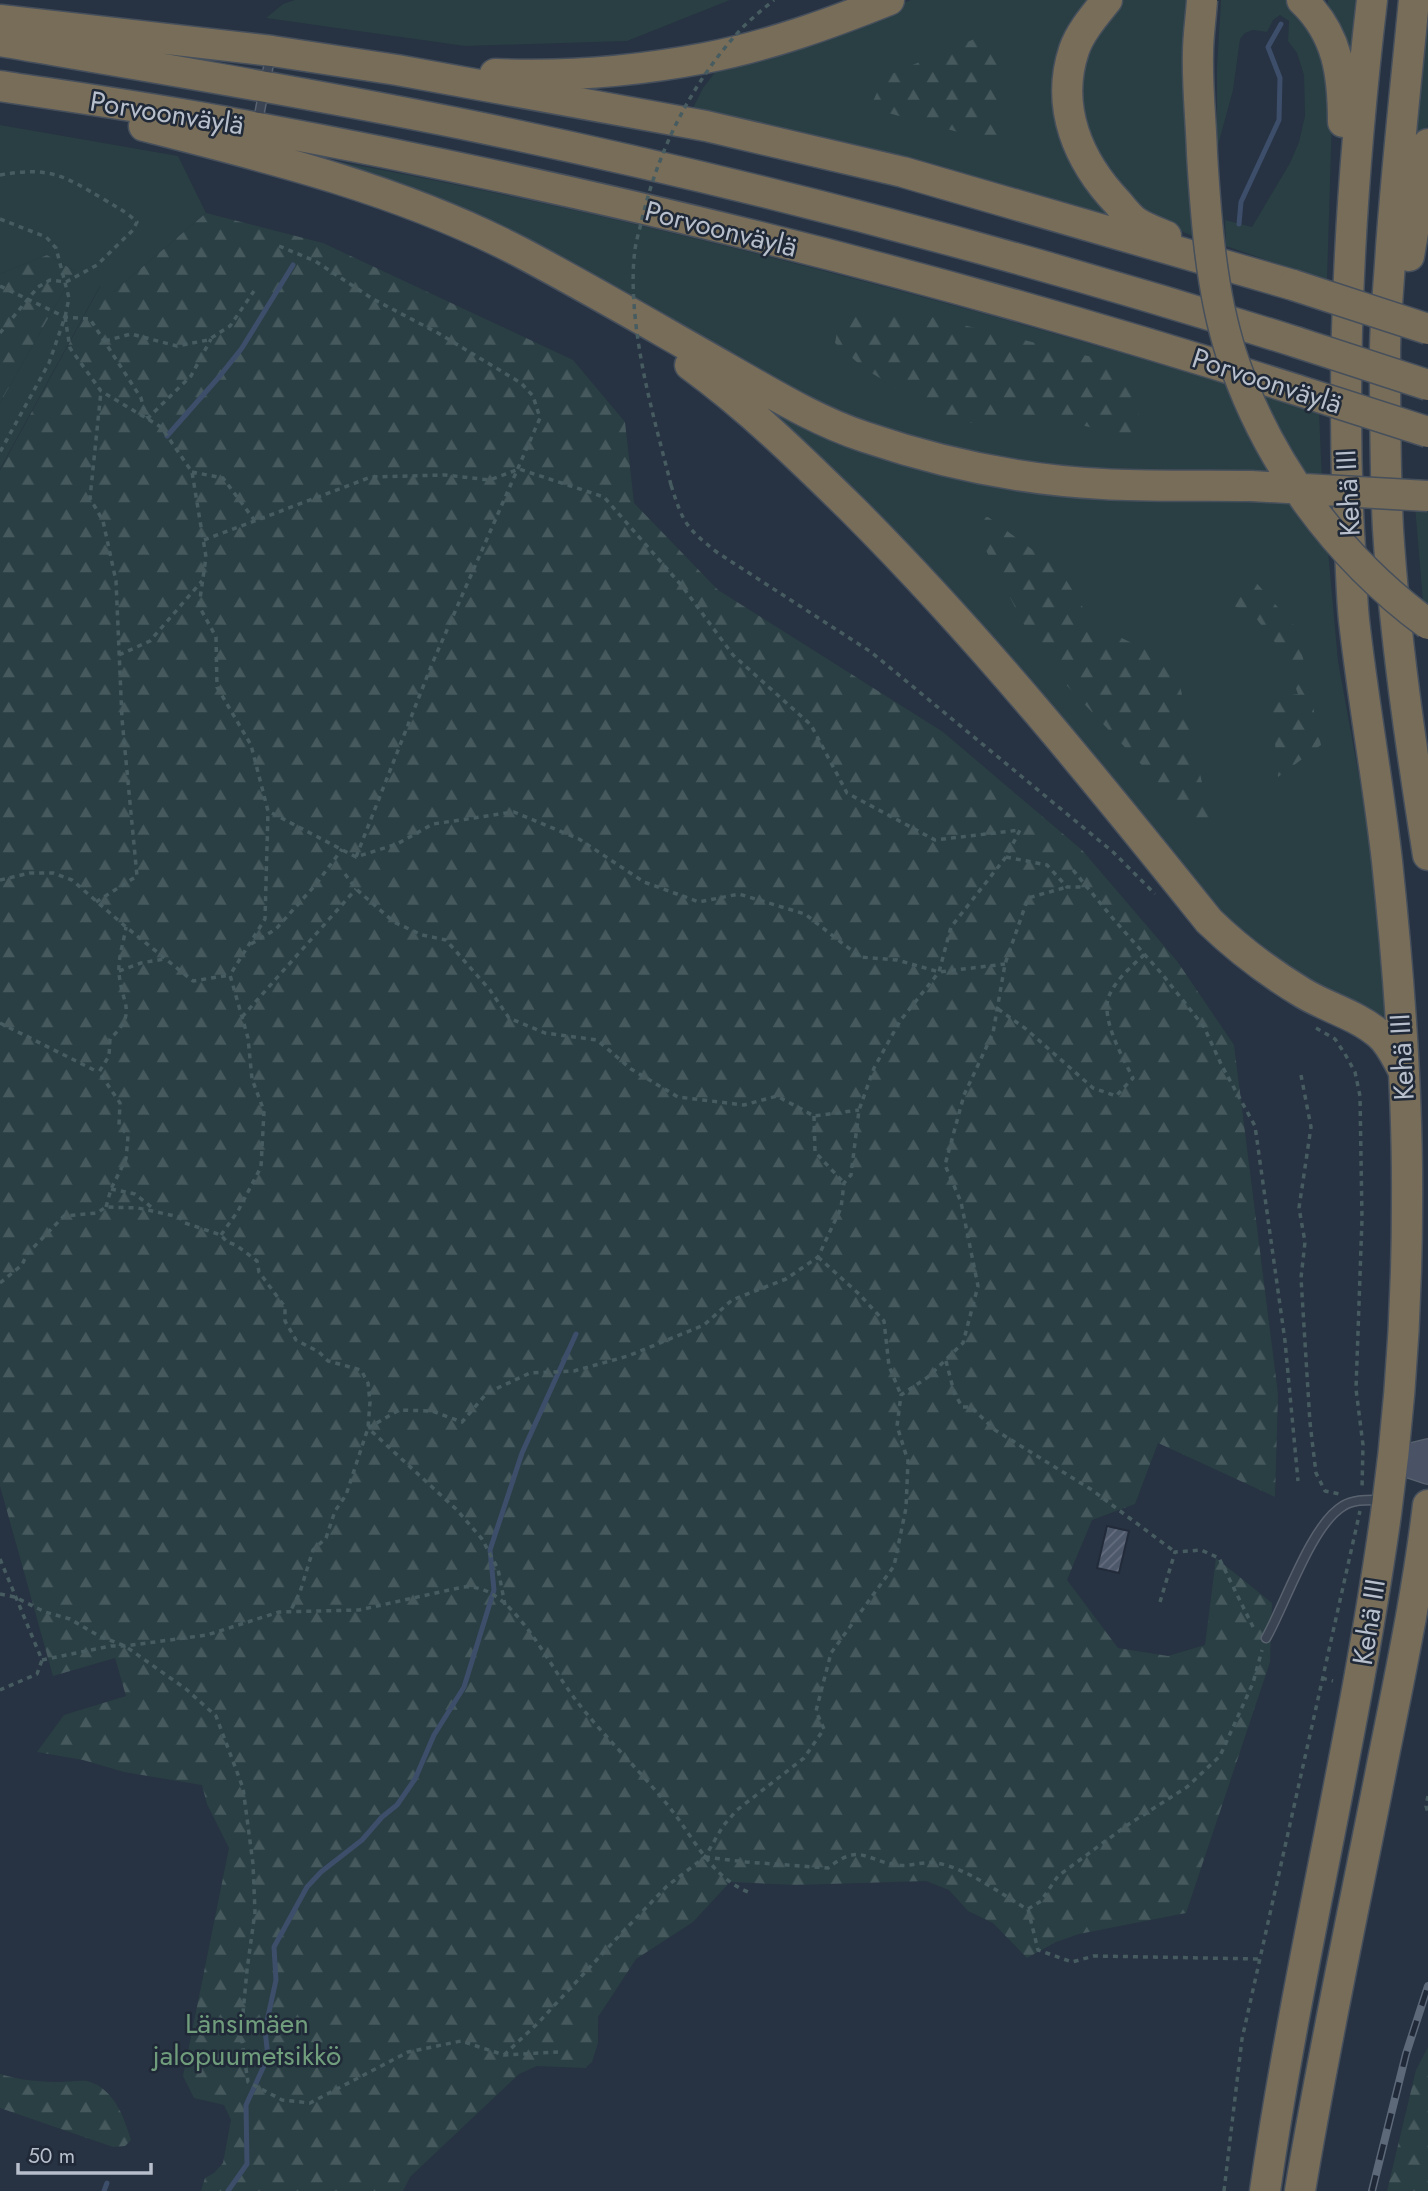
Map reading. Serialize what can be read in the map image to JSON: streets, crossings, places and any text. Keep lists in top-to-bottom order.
{
  "streets": {
    "highway": ["Porvoonväylä", "Kehä III"]
  },
  "parks": ["Länsimäen jalopuumetsikkö"],
  "scale_bar": "50 m"
}
